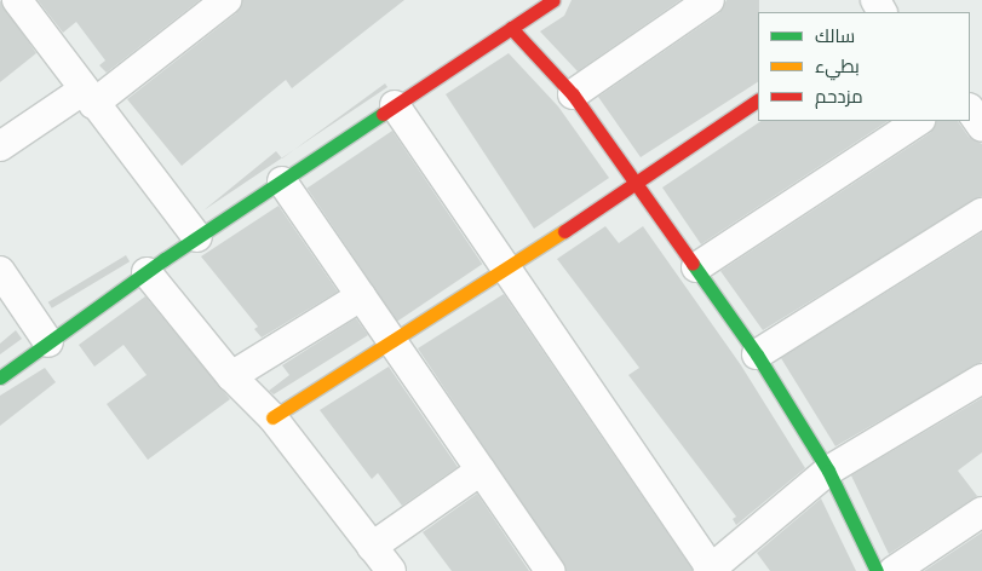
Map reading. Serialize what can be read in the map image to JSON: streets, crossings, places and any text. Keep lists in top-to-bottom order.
{
  "legend": ["سالك", "بطيء", "مزدحم"]
}
